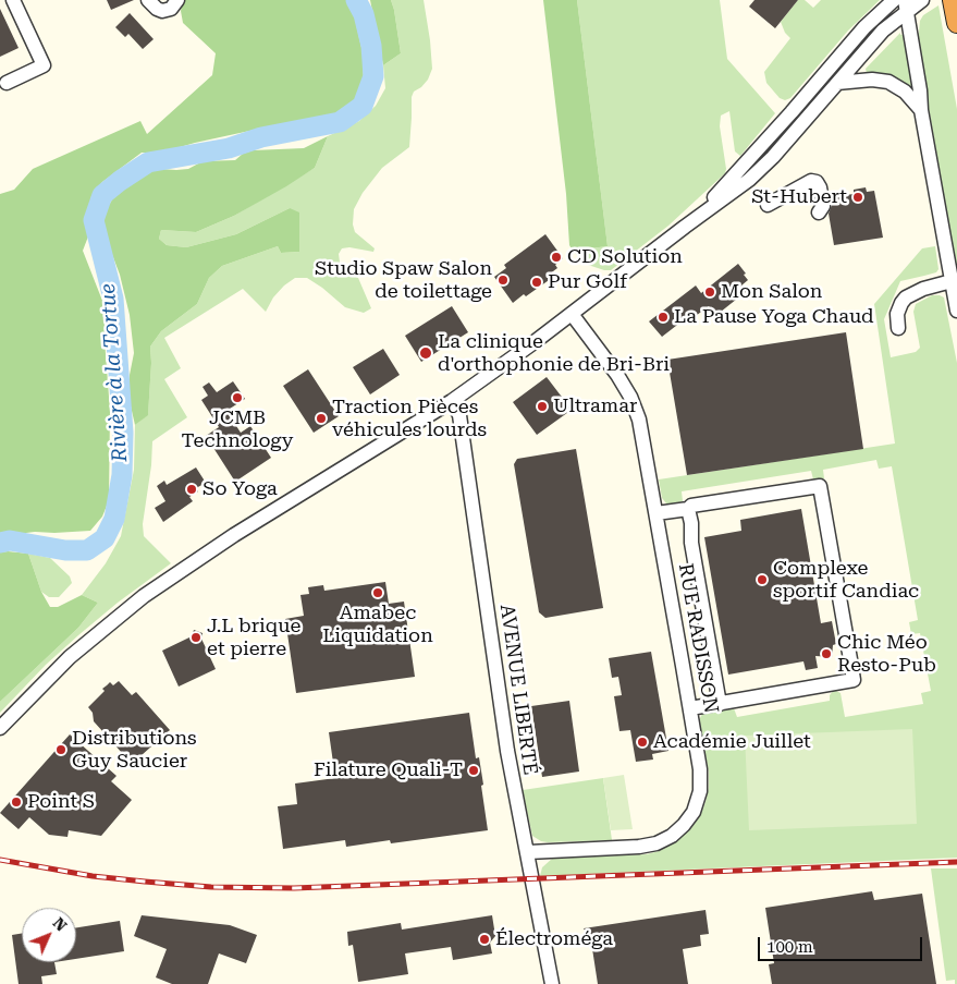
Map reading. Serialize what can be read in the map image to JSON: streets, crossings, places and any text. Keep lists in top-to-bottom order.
{
  "streets": {
    "street": ["RUE RADISSON", "AVENUE LIBERTÉ"]
  },
  "crossings": [
    ["RUE RADISSON", "AVENUE LIBERTÉ"]
  ],
  "water": ["Rivière à la Tortue"],
  "places": [
    "St-Hubert",
    "CD Solution",
    "Studio Spaw Salon de toilettage",
    "Pur Golf",
    "Mon Salon",
    "La Pause Yoga Chaud",
    "La clinique d'orthophonie de Bri-Bri",
    "JCMB Technology",
    "Ultramar",
    "Traction Pièces véhicules lourds",
    "So Yoga",
    "Complexe sportif Candiac",
    "Amabec Liquidation",
    "J.L brique et pierre",
    "Chic Méo Resto-Pub",
    "Académie Juillet",
    "Distributions Guy Saucier",
    "Filature Quali-T",
    "Point S",
    "Électroméga"
  ],
  "scale_bar": "100 m",
  "north": "top right"
}
